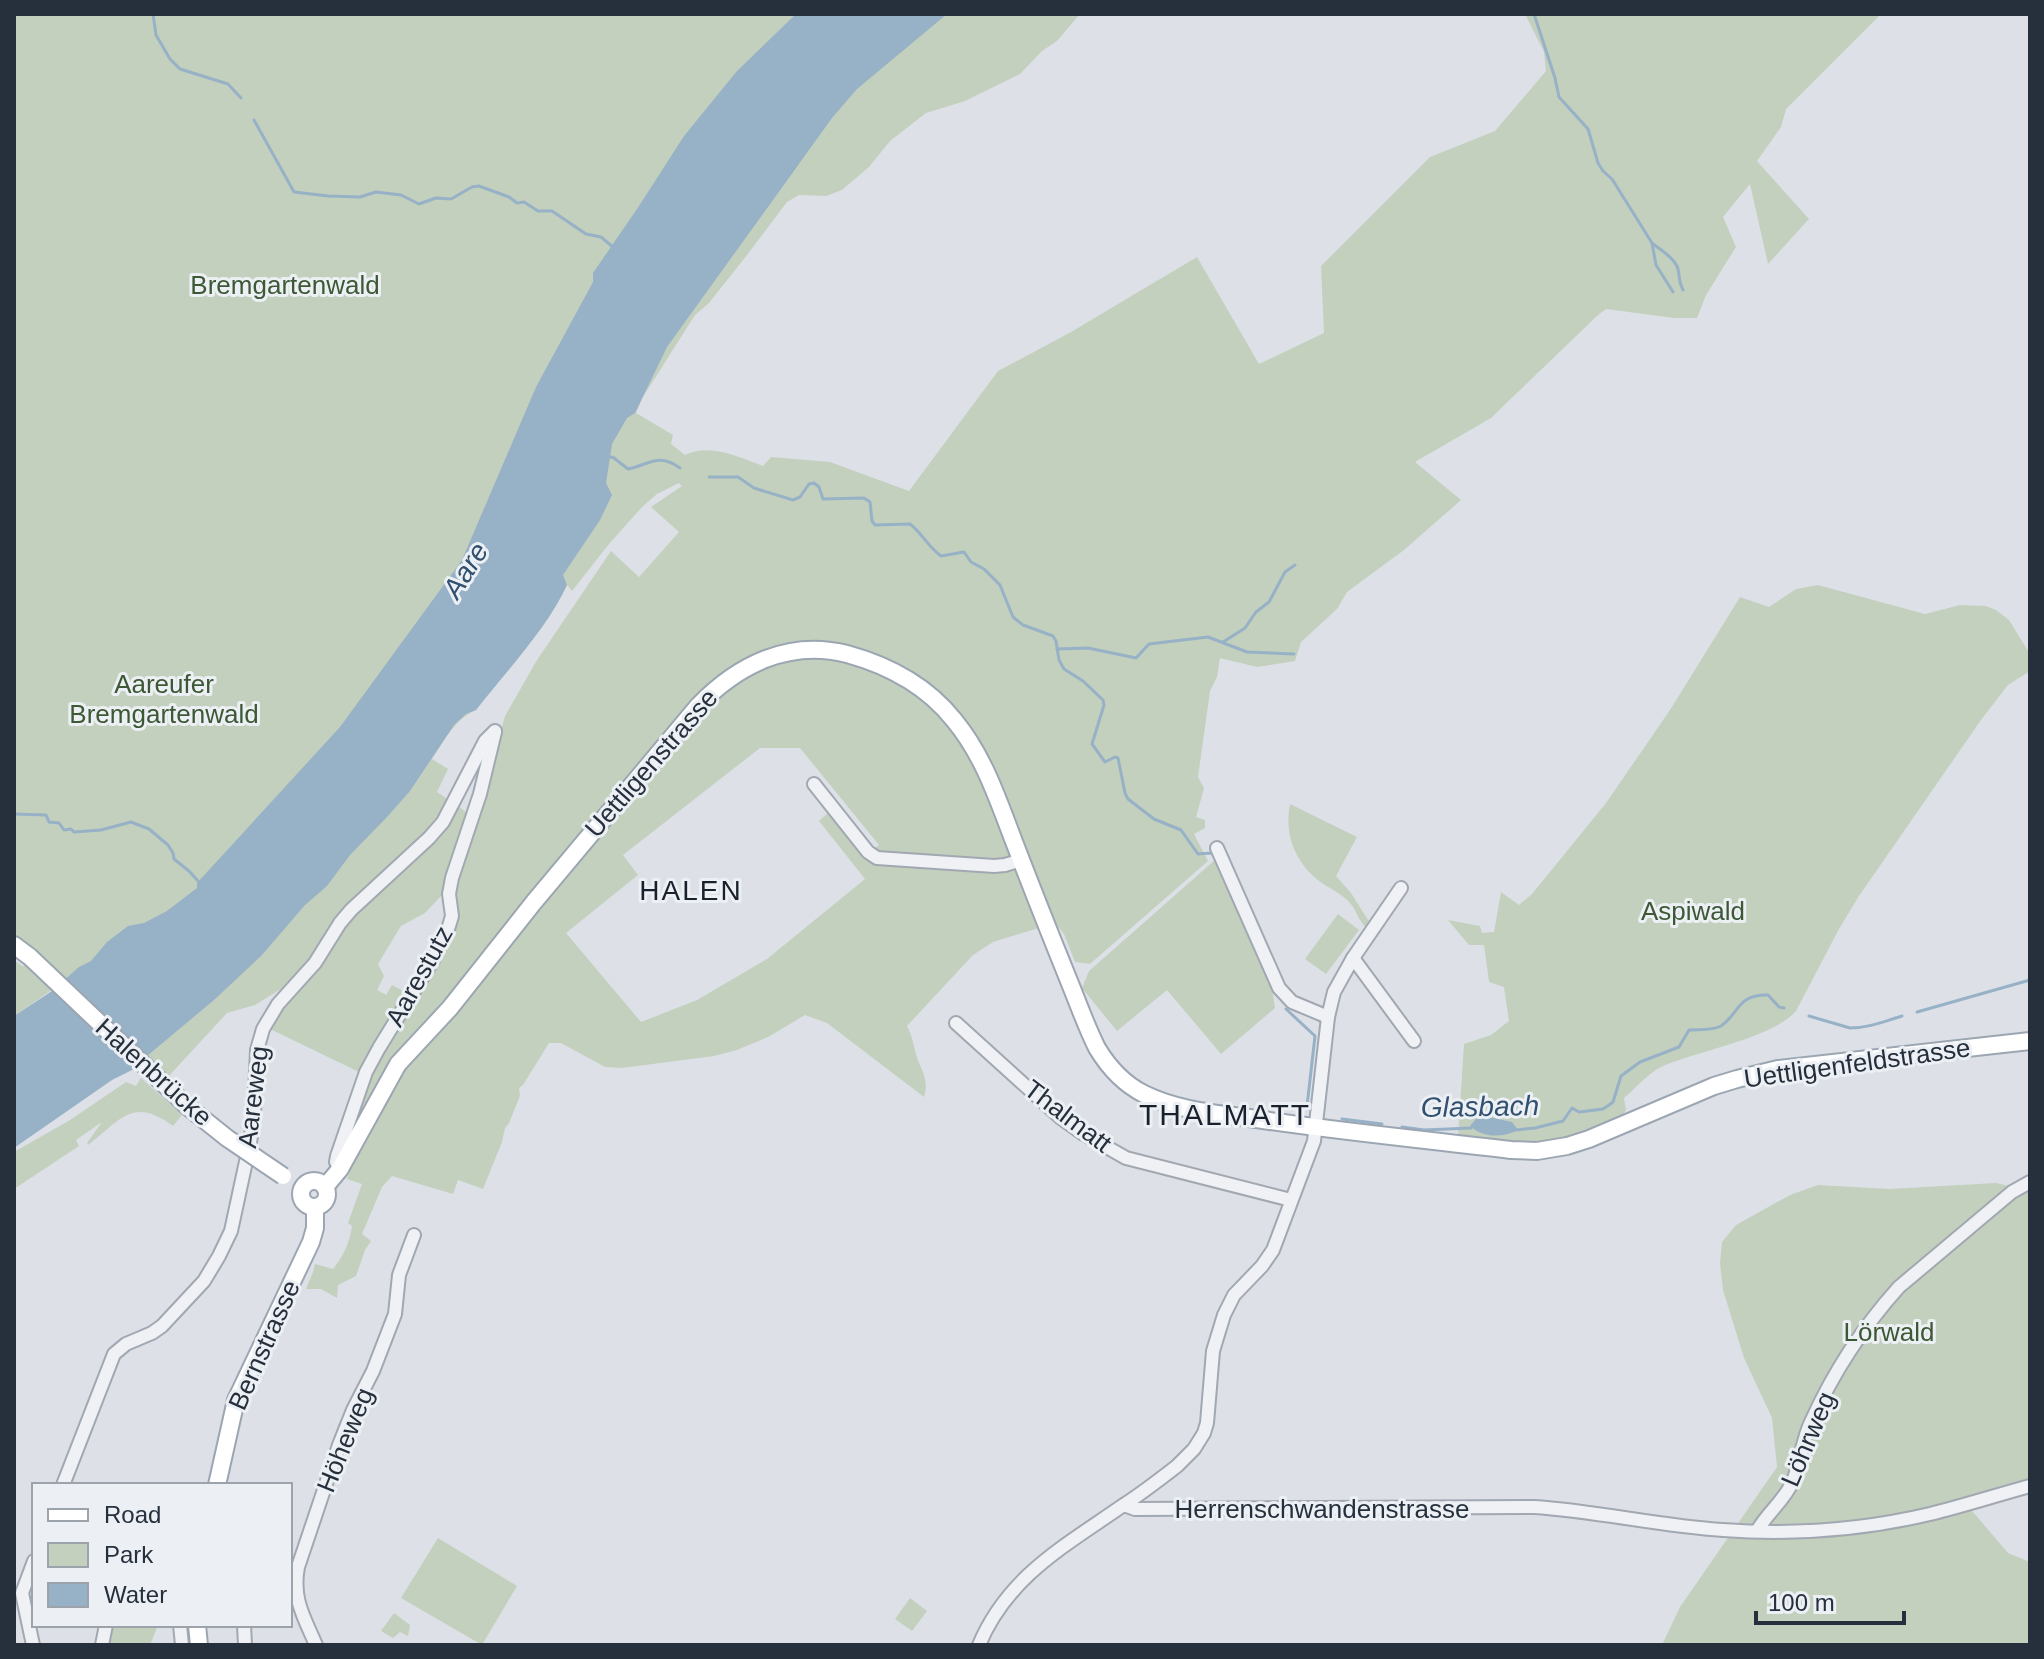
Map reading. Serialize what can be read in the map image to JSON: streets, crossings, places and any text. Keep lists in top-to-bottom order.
{
  "streets": {
    "main road": [
      "Uettligenstrasse",
      "Uettligenfeldstrasse",
      "Halenbrücke",
      "Bernstrasse"
    ],
    "street": [
      "Aarestutz",
      "Aareweg",
      "Thalmatt",
      "Löhrweg",
      "Höheweg",
      "Herrenschwandenstrasse"
    ]
  },
  "crossings": [
    ["Uettligenstrasse", "Aarestutz"],
    ["Uettligenstrasse", "Uettligenfeldstrasse"],
    ["Uettligenstrasse", "Halenbrücke"],
    ["Uettligenstrasse", "Bernstrasse"],
    ["Aarestutz", "Aareweg"],
    ["Halenbrücke", "Bernstrasse"],
    ["Löhrweg", "Herrenschwandenstrasse"]
  ],
  "districts": ["HALEN", "THALMATT"],
  "water": ["Aare", "Glasbach"],
  "parks": [
    "Bremgartenwald",
    "Aareufer Bremgartenwald",
    "Aspiwald",
    "Lörwald"
  ],
  "legend": ["Road", "Park", "Water"],
  "scale_bar": "100 m"
}
